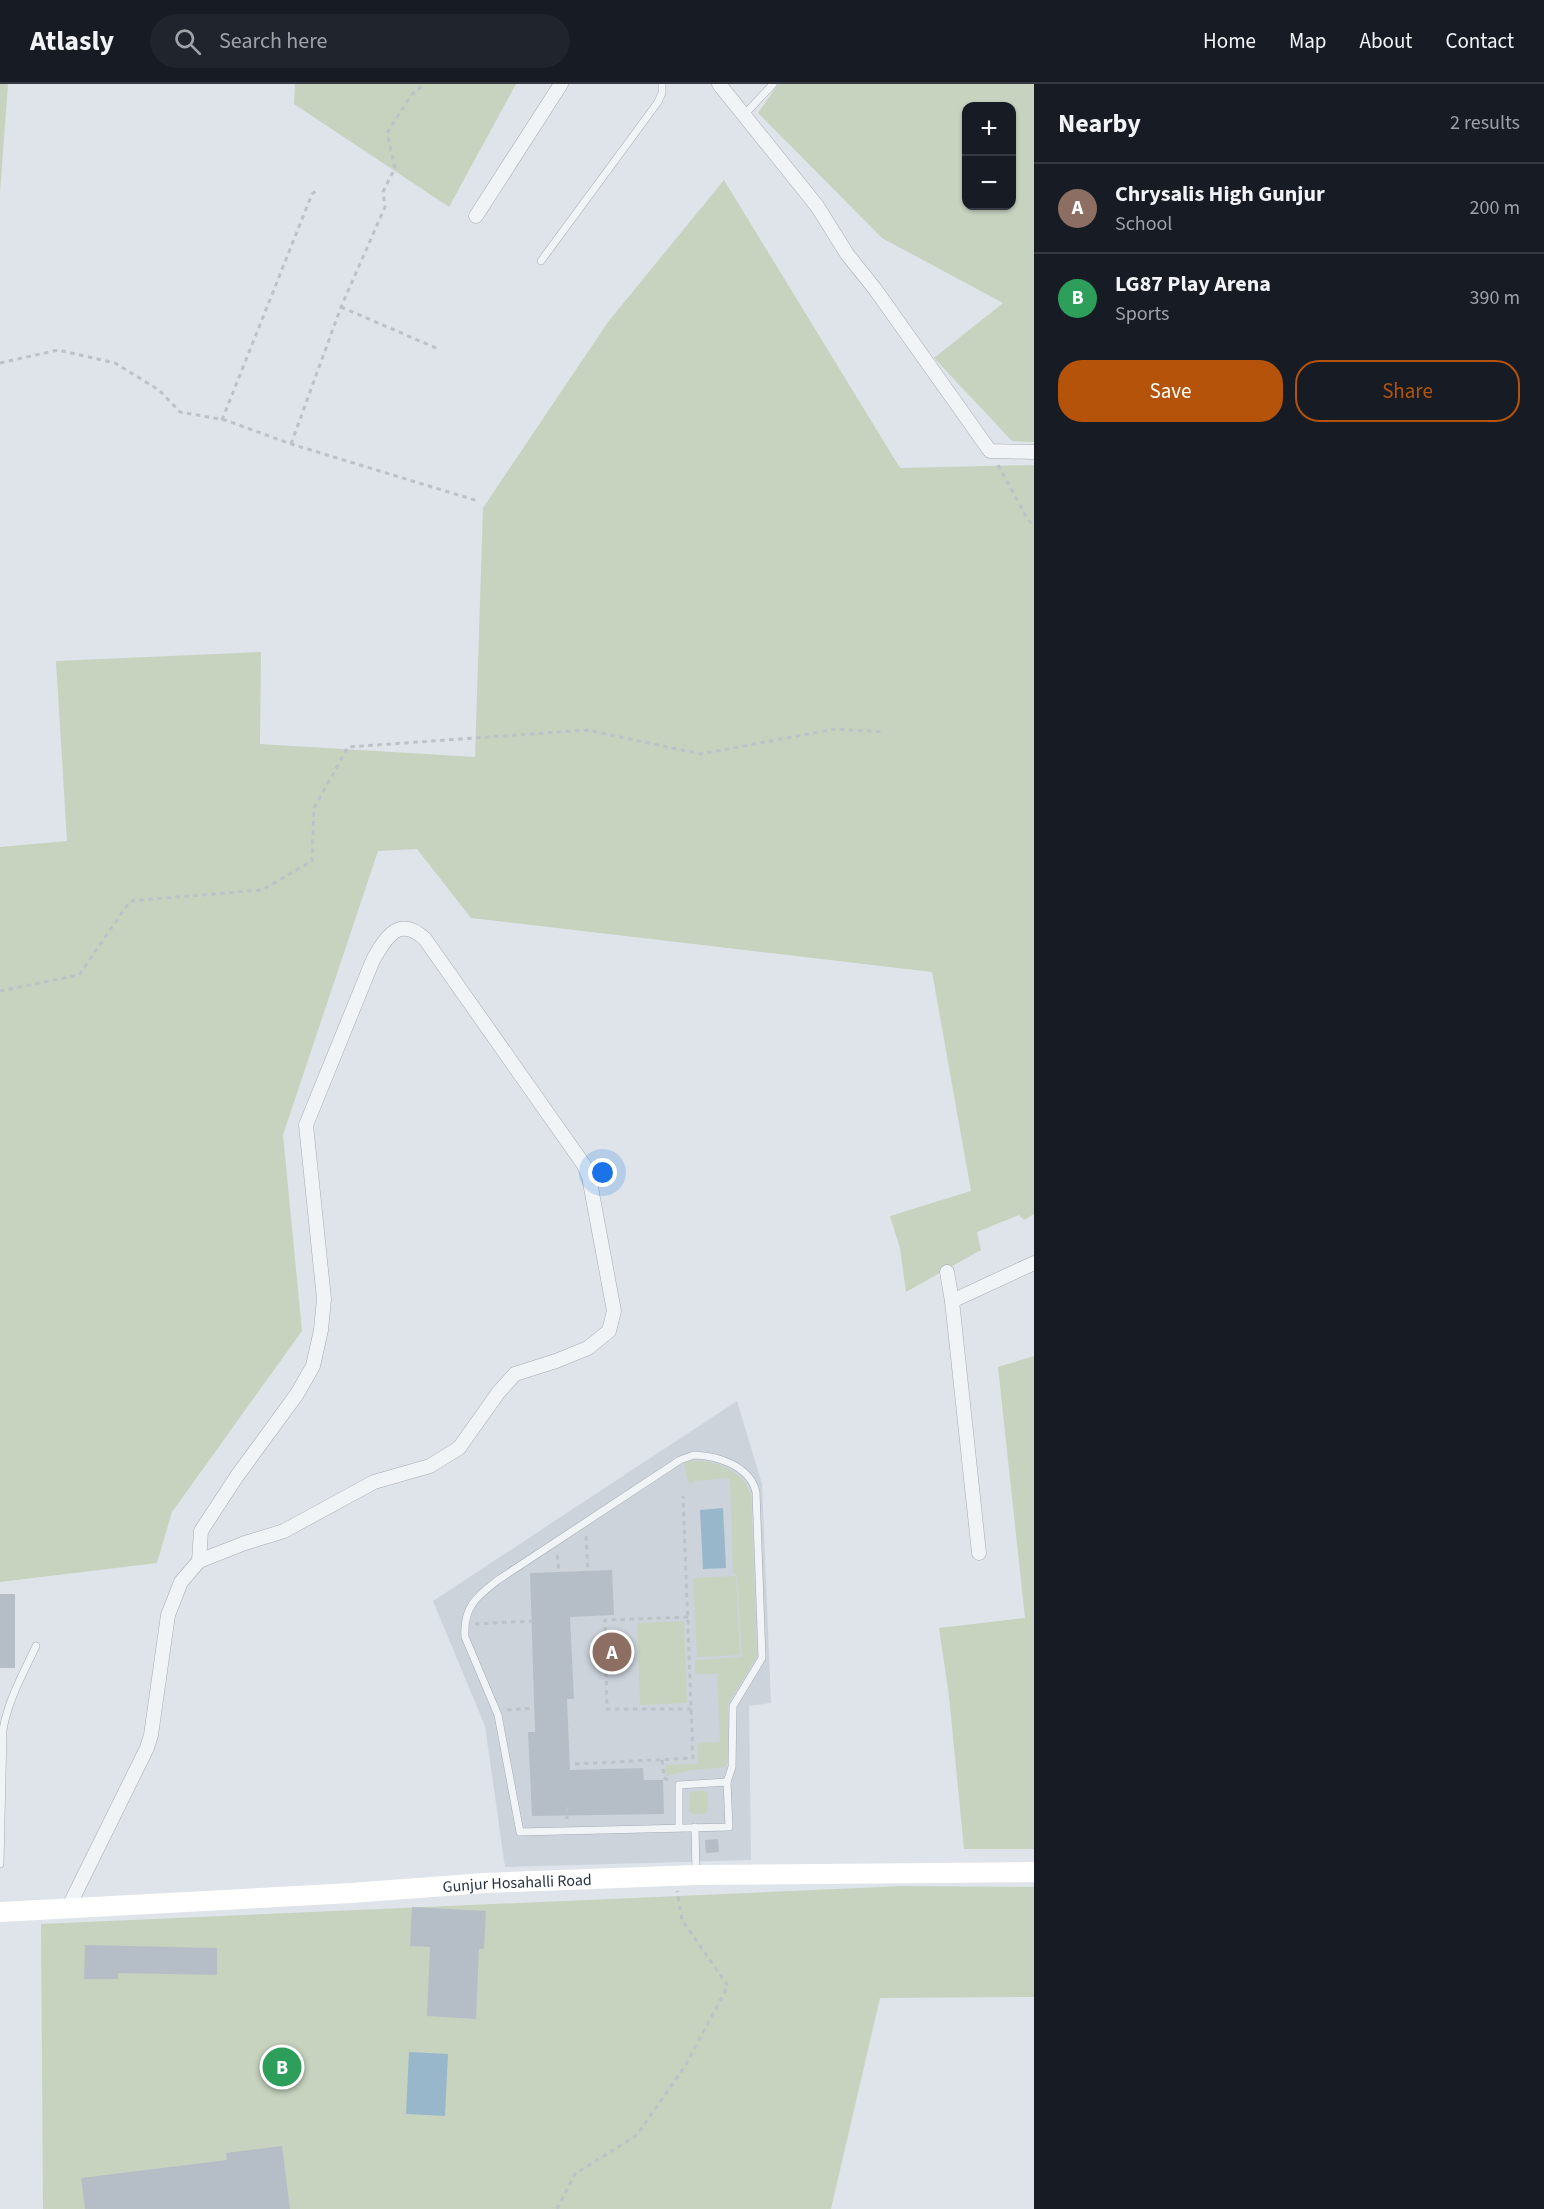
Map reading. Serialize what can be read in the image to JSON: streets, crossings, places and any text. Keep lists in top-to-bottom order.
{
  "streets": {
    "street": ["Gunjur Hosahalli Road"]
  },
  "page": {
    "header": "Atlasly",
    "search": "Search here",
    "nav": [
      "Home",
      "Map",
      "About",
      "Contact"
    ],
    "heading": ["Nearby", "2 results"],
    "map_buttons": ["+", "−"],
    "list": [
      {
        "mark": "A",
        "name": "Chrysalis High Gunjur",
        "note": "School",
        "value": "200 m"
      },
      {
        "mark": "B",
        "name": "LG87 Play Arena",
        "note": "Sports",
        "value": "390 m"
      }
    ],
    "buttons": ["Save", "Share"],
    "pins": ["A", "B"]
  }
}
